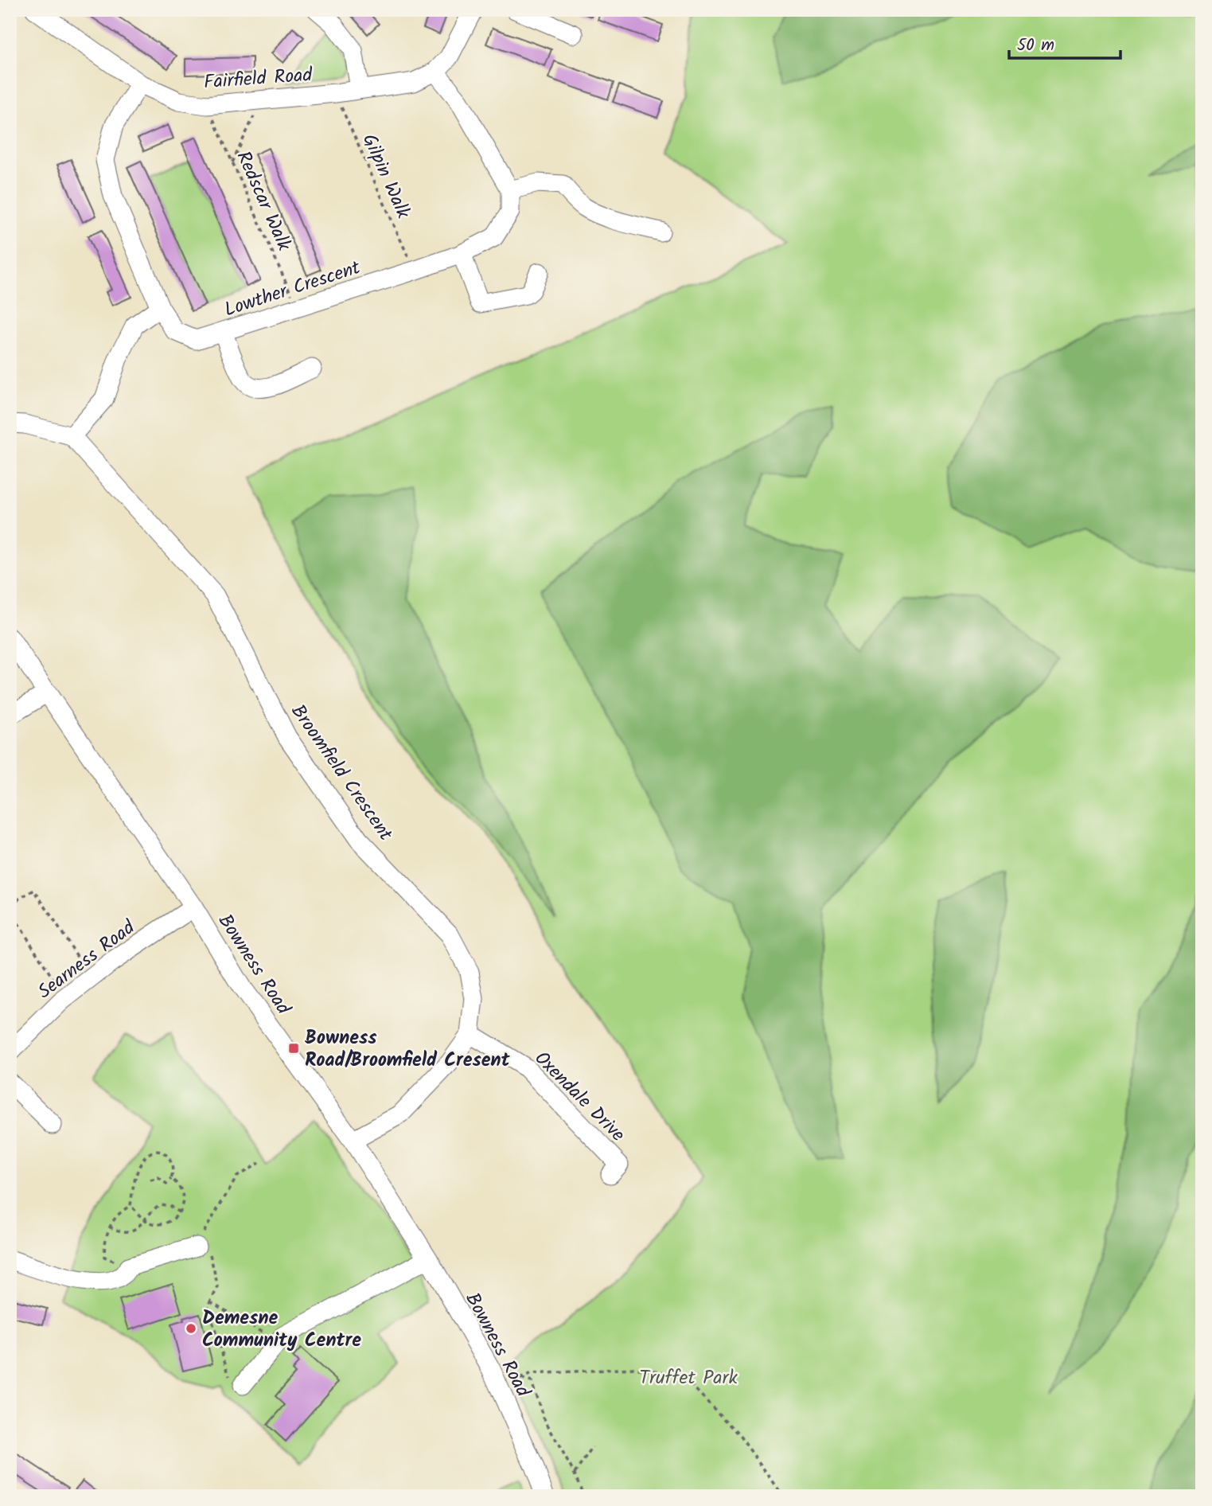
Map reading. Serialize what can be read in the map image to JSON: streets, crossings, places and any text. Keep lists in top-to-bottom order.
{
  "streets": {
    "street": [
      "Fairfield Road",
      "Lowther Crescent",
      "Broomfield Crescent",
      "Searness Road",
      "Bowness Road",
      "Oxendale Drive"
    ],
    "path": ["Gilpin Walk", "Redscar Walk"]
  },
  "crossings": [
    ["Fairfield Road", "Gilpin Walk"],
    ["Fairfield Road", "Redscar Walk"],
    ["Fairfield Road", "Lowther Crescent"],
    ["Gilpin Walk", "Lowther Crescent"],
    ["Redscar Walk", "Lowther Crescent"],
    ["Broomfield Crescent", "Oxendale Drive"],
    ["Searness Road", "Bowness Road"]
  ],
  "parks": ["Truffet Park"],
  "places": {
    "transit": ["Bowness Road/Broomfield Cresent"],
    "other": ["Demesne Community Centre"]
  },
  "scale_bar": "50 m"
}
